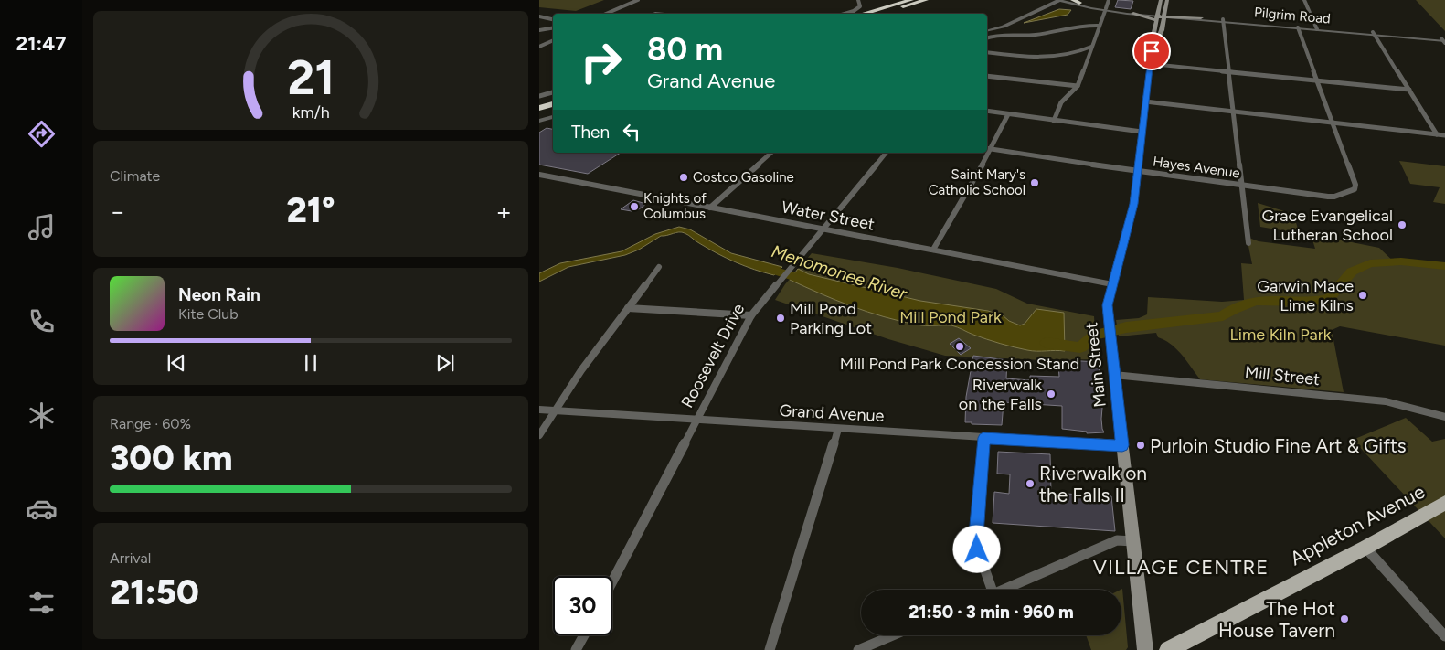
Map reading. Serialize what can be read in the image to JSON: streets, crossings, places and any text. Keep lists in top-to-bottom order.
{
  "streets": {
    "main road": ["Main Street", "Appleton Avenue"],
    "street": [
      "Pilgrim Road",
      "Hayes Avenue",
      "Water Street",
      "Roosevelt Drive",
      "Mill Street",
      "Grand Avenue"
    ]
  },
  "crossings": [
    ["Pilgrim Road", "Main Street"],
    ["Hayes Avenue", "Main Street"],
    ["Water Street", "Roosevelt Drive"],
    ["Water Street", "Main Street"],
    ["Roosevelt Drive", "Grand Avenue"],
    ["Main Street", "Mill Street"],
    ["Main Street", "Grand Avenue"]
  ],
  "districts": ["VILLAGE CENTRE"],
  "water": ["Menomonee River"],
  "parks": ["Mill Pond Park", "Lime Kiln Park"],
  "places": [
    "Costco Gasoline",
    "Saint Mary's Catholic School",
    "Knights of Columbus",
    "Grace Evangelical Lutheran School",
    "Garwin Mace Lime Kilns",
    "Mill Pond Parking Lot",
    "Mill Pond Park Concession Stand",
    "Riverwalk on the Falls",
    "Purloin Studio Fine Art & Gifts",
    "Riverwalk on the Falls II",
    "The Hot House Tavern"
  ],
  "page": {
    "tabs": "21:47",
    "turn": ["80 m", "Grand Avenue"],
    "then": "Then",
    "tile": [
      "Climate",
      ["Range · 60%", "300 km"],
      ["Arrival", "21:50"]
    ],
    "heat": ["−", "21°", "+"],
    "song": ["Neon Rain", "Kite Club"],
    "limit": "30",
    "trip": "21:50 · 3 min · 960 m",
    "gauge": ["21", "km/h"]
  }
}
